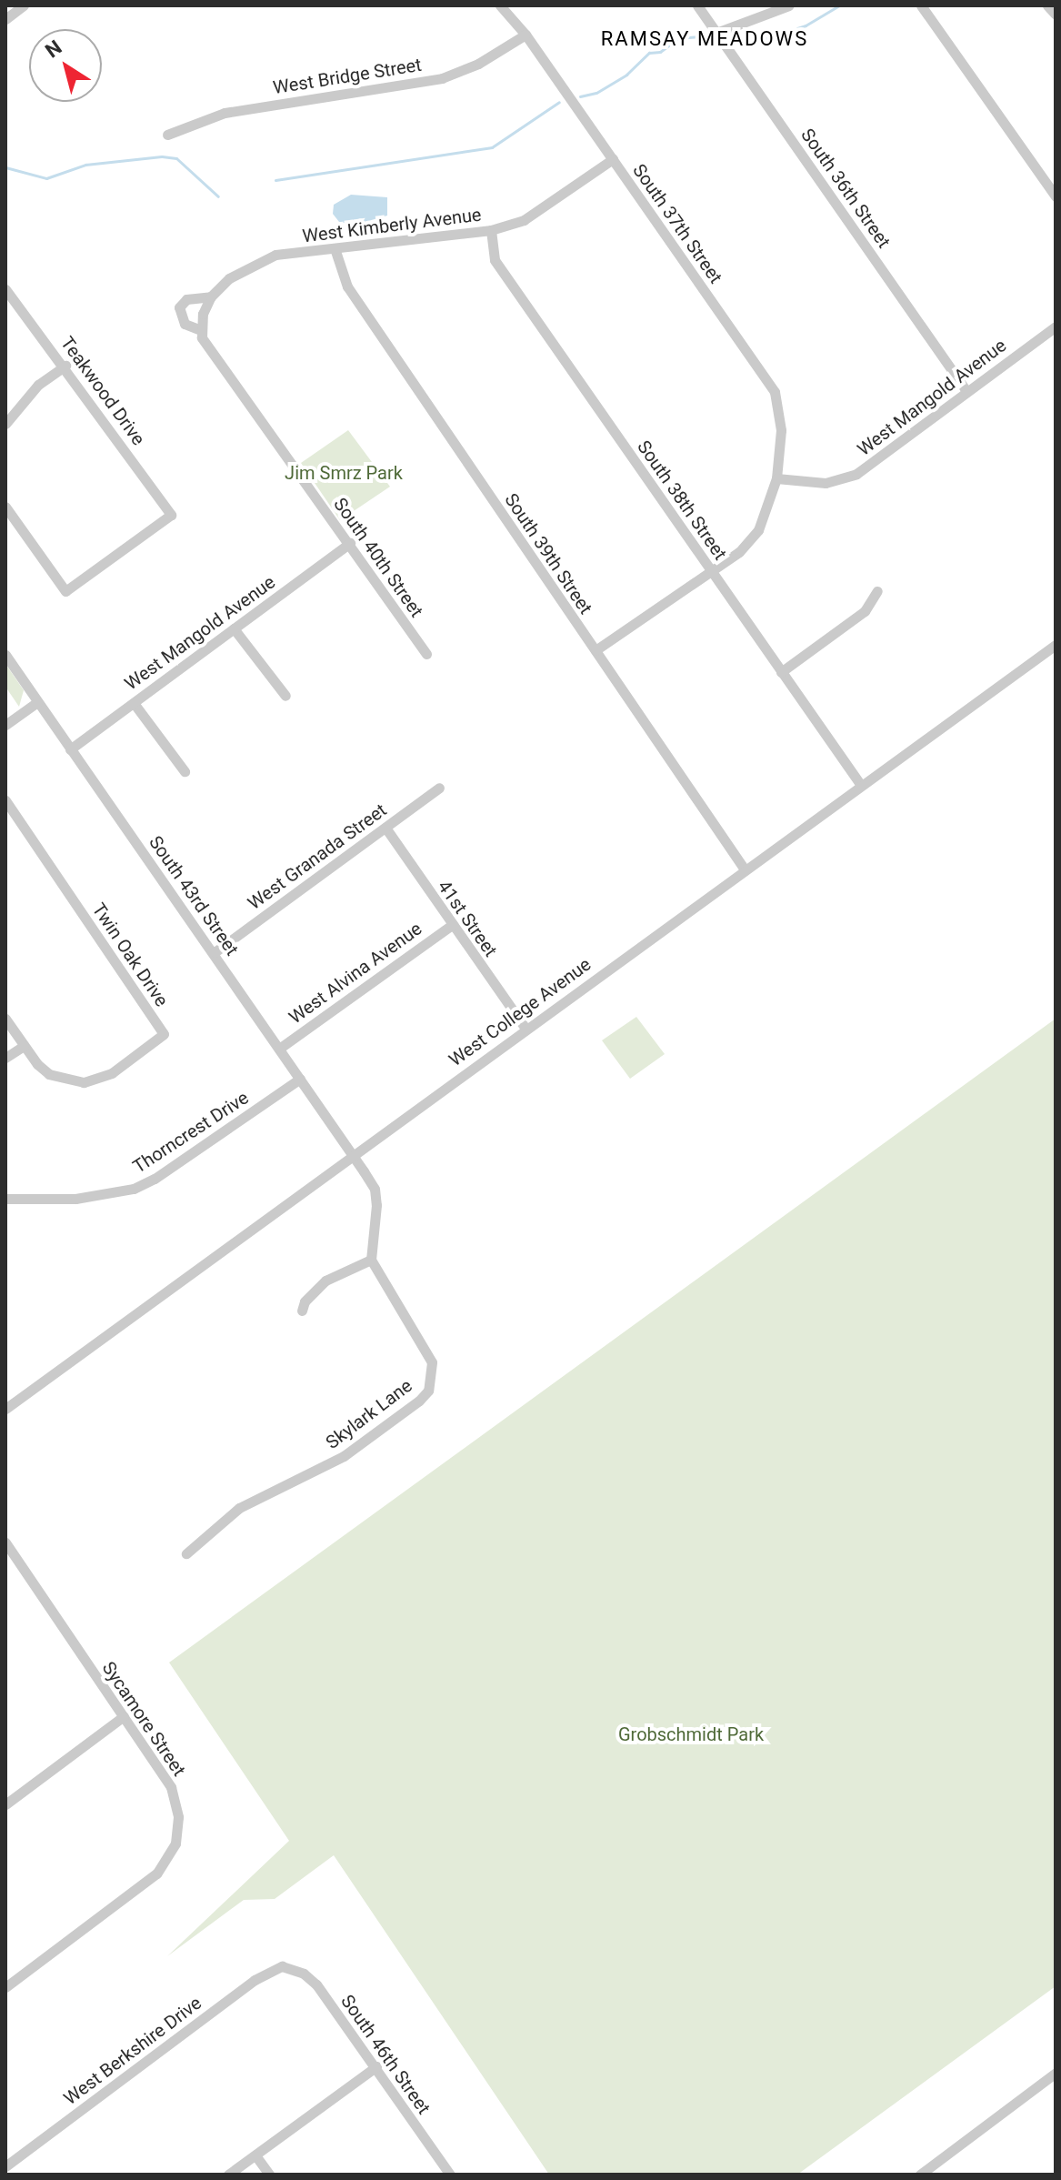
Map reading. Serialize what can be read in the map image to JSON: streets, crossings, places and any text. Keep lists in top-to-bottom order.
{
  "streets": {
    "street": [
      "West Bridge Street",
      "South 36th Street",
      "South 37th Street",
      "West Kimberly Avenue",
      "Teakwood Drive",
      "West Mangold Avenue",
      "South 38th Street",
      "South 39th Street",
      "South 40th Street",
      "West Granada Street",
      "South 43rd Street",
      "41st Street",
      "Twin Oak Drive",
      "West Alvina Avenue",
      "West College Avenue",
      "Thorncrest Drive",
      "Skylark Lane",
      "Sycamore Street",
      "West Berkshire Drive",
      "South 46th Street"
    ]
  },
  "crossings": [
    ["West Bridge Street", "South 37th Street"],
    ["South 36th Street", "West Mangold Avenue"],
    ["South 37th Street", "West Kimberly Avenue"],
    ["South 37th Street", "West Mangold Avenue"],
    ["West Kimberly Avenue", "South 38th Street"],
    ["West Kimberly Avenue", "South 39th Street"],
    ["West Kimberly Avenue", "South 40th Street"],
    ["West Mangold Avenue", "South 40th Street"],
    ["West Mangold Avenue", "South 43rd Street"],
    ["South 38th Street", "West College Avenue"],
    ["South 39th Street", "West College Avenue"],
    ["West Granada Street", "South 43rd Street"],
    ["West Granada Street", "41st Street"],
    ["South 43rd Street", "West Alvina Avenue"],
    ["South 43rd Street", "West College Avenue"],
    ["South 43rd Street", "Thorncrest Drive"],
    ["41st Street", "West Alvina Avenue"],
    ["41st Street", "West College Avenue"],
    ["West Berkshire Drive", "South 46th Street"]
  ],
  "districts": ["RAMSAY MEADOWS"],
  "parks": ["Jim Smrz Park", "Grobschmidt Park"],
  "north": "top left"
}
